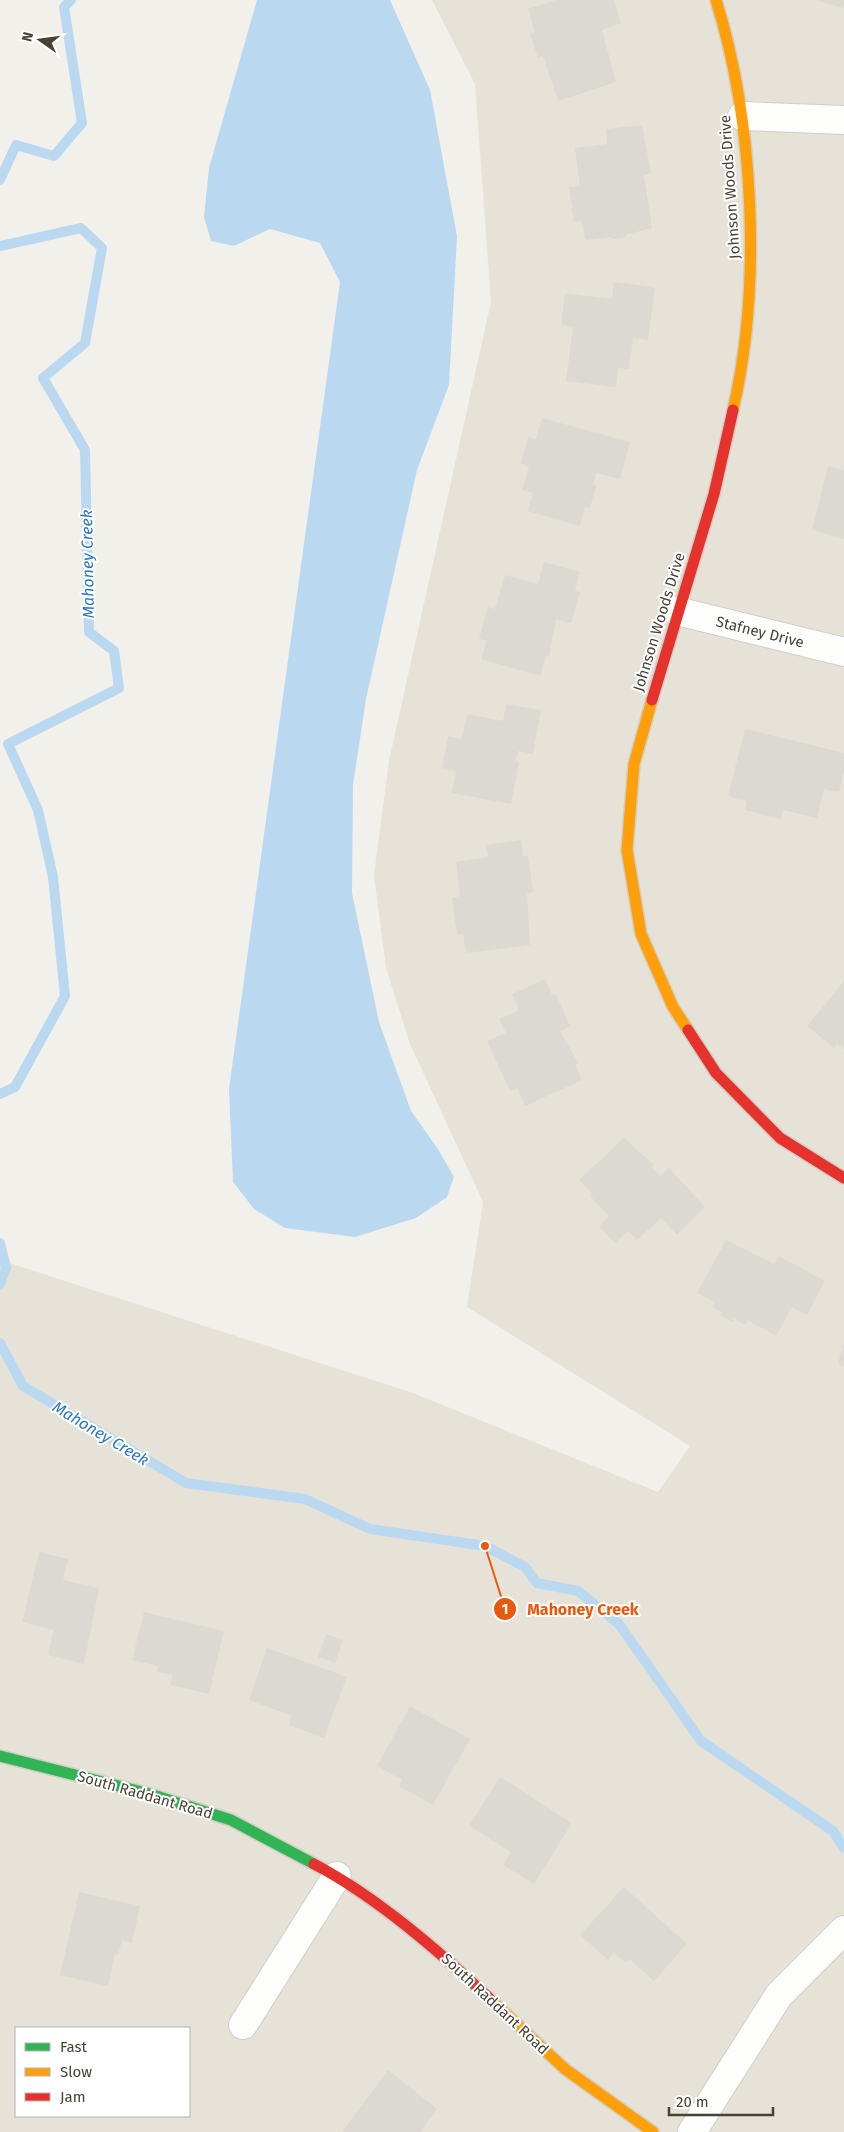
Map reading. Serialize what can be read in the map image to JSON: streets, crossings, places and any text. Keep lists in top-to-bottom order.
{
  "streets": {
    "street": ["Johnson Woods Drive", "Stafney Drive", "South Raddant Road"]
  },
  "crossings": [
    ["Johnson Woods Drive", "Stafney Drive"]
  ],
  "water": ["Mahoney Creek"],
  "places": ["Mahoney Creek"],
  "legend": ["Fast", "Slow", "Jam"],
  "scale_bar": "20 m",
  "north": "left"
}
